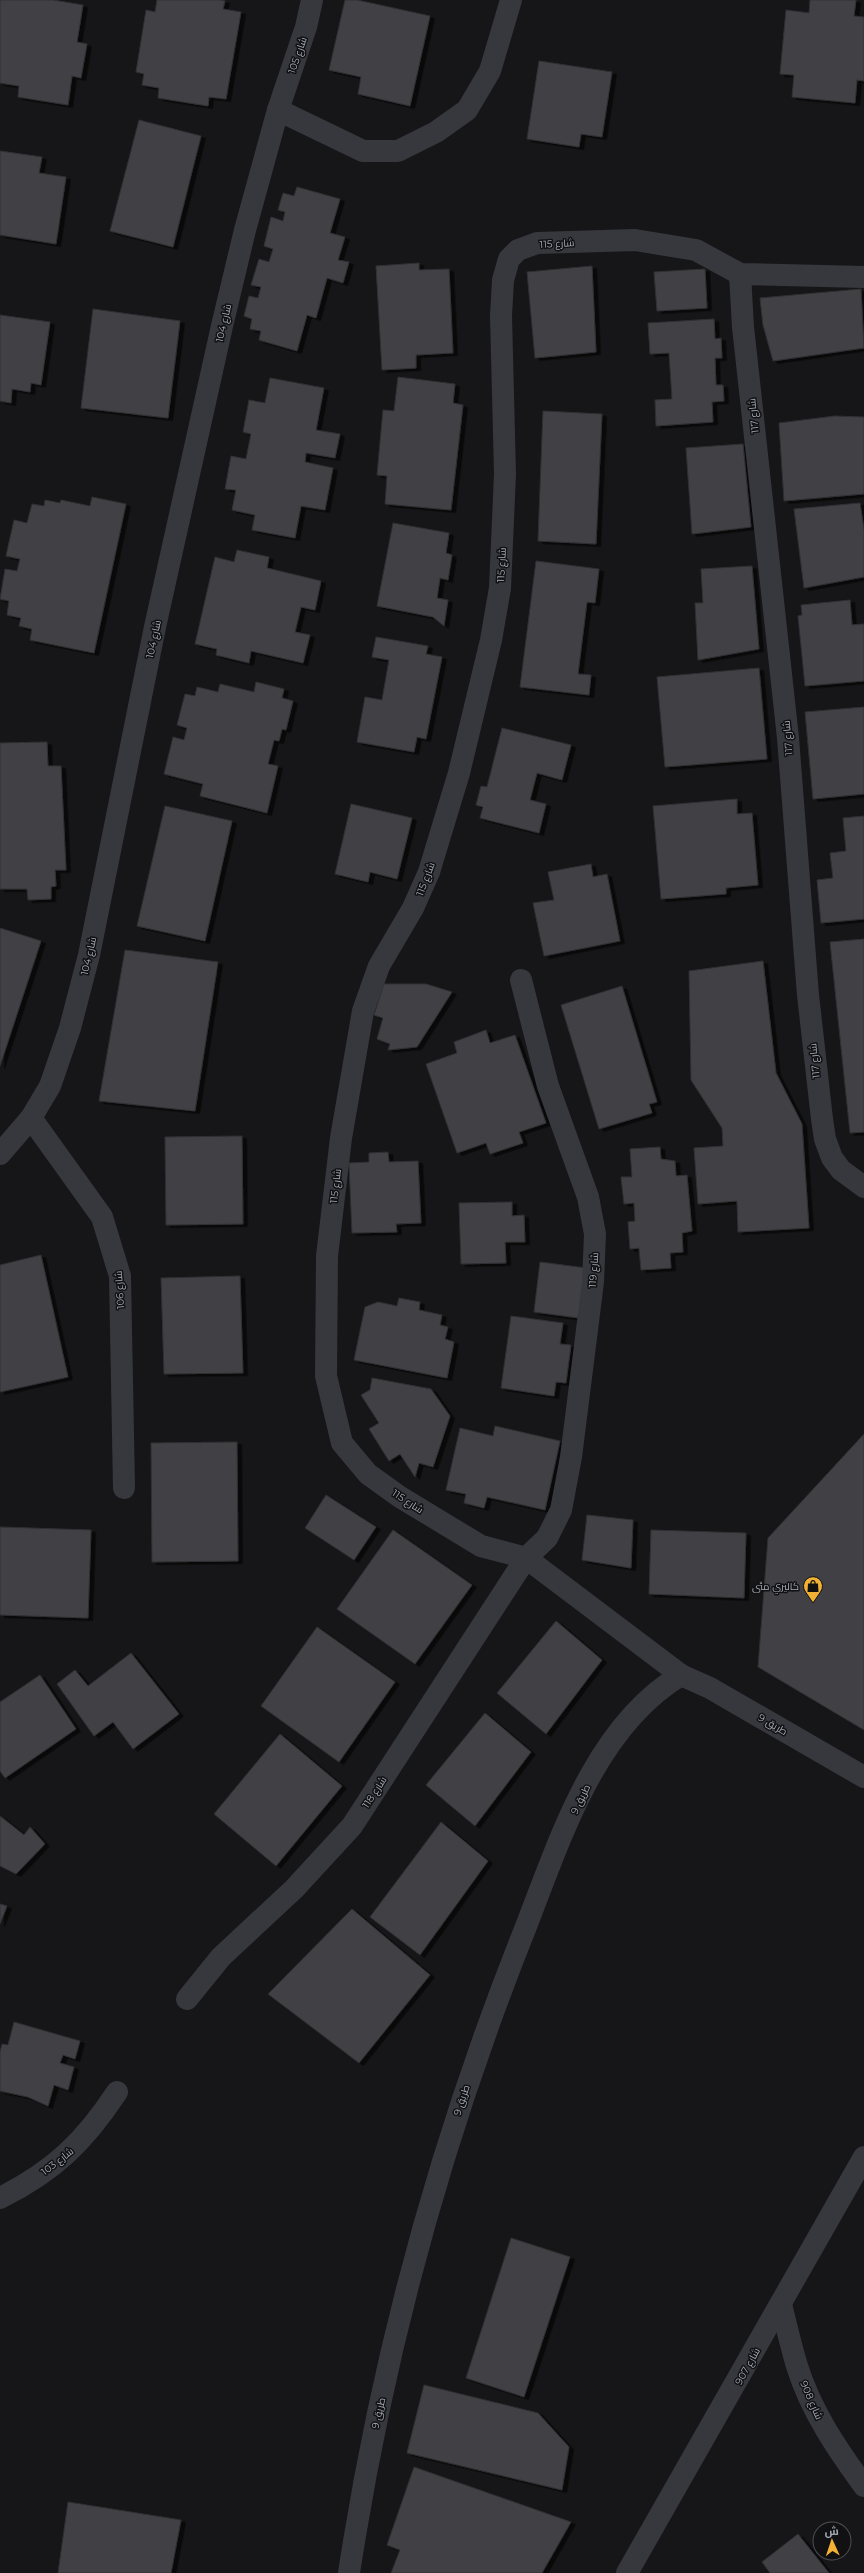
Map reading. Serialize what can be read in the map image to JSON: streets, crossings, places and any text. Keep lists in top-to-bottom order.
{
  "streets": {
    "street": [
      "شارع 105",
      "شارع 115",
      "شارع 104",
      "شارع 117",
      "شارع 119",
      "شارع 106",
      "9 طريق",
      "شارع 118",
      "طريق 9",
      "شارع 103",
      "شارع 907",
      "شارع 908"
    ]
  },
  "crossings": [
    ["شارع 105", "شارع 104"],
    ["شارع 115", "شارع 117"],
    ["شارع 115", "شارع 119"],
    ["شارع 115", "9 طريق"],
    ["شارع 115", "شارع 118"],
    ["شارع 115", "طريق 9"],
    ["شارع 104", "شارع 106"],
    ["شارع 119", "شارع 118"],
    ["9 طريق", "طريق 9"],
    ["شارع 907", "شارع 908"]
  ],
  "places": {
    "shop": ["كاليري متّى"]
  },
  "north": "top"
}
